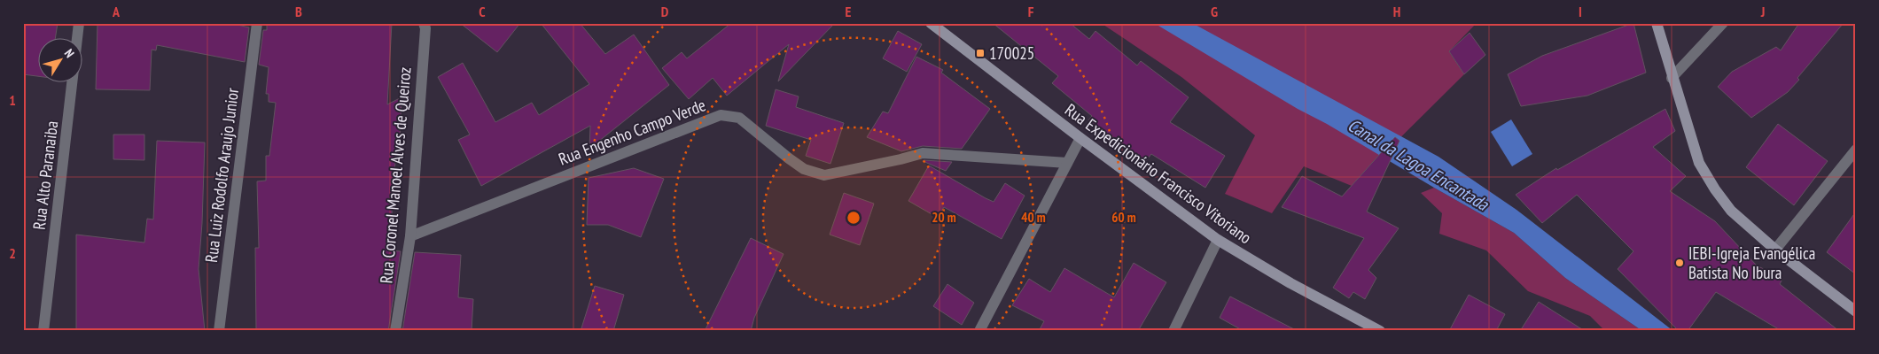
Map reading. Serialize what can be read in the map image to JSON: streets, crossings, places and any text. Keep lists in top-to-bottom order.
{
  "streets": {
    "main road": ["Rua Expedicionário Francisco Vitoriano"],
    "street": [
      "Rua Engenho Campo Verde",
      "Rua Alto Paranaiba",
      "Rua Luiz Rodolfo Araujo Junior",
      "Rua Coronel Manoel Alves de Queiroz"
    ]
  },
  "crossings": [
    ["Rua Engenho Campo Verde", "Rua Coronel Manoel Alves de Queiroz"]
  ],
  "water": ["Canal da Lagoa Encantada"],
  "places": {
    "transit": ["170025"],
    "other": ["IEBI-Igreja Evangélica Batista No Ibura"]
  },
  "north": "top right",
  "grid": {
    "columns": [
      "A",
      "B",
      "C",
      "D",
      "E",
      "F",
      "G",
      "H",
      "I",
      "J"
    ],
    "rows": ["1", "2"]
  },
  "rings": ["20 m", "40 m", "60 m"]
}
